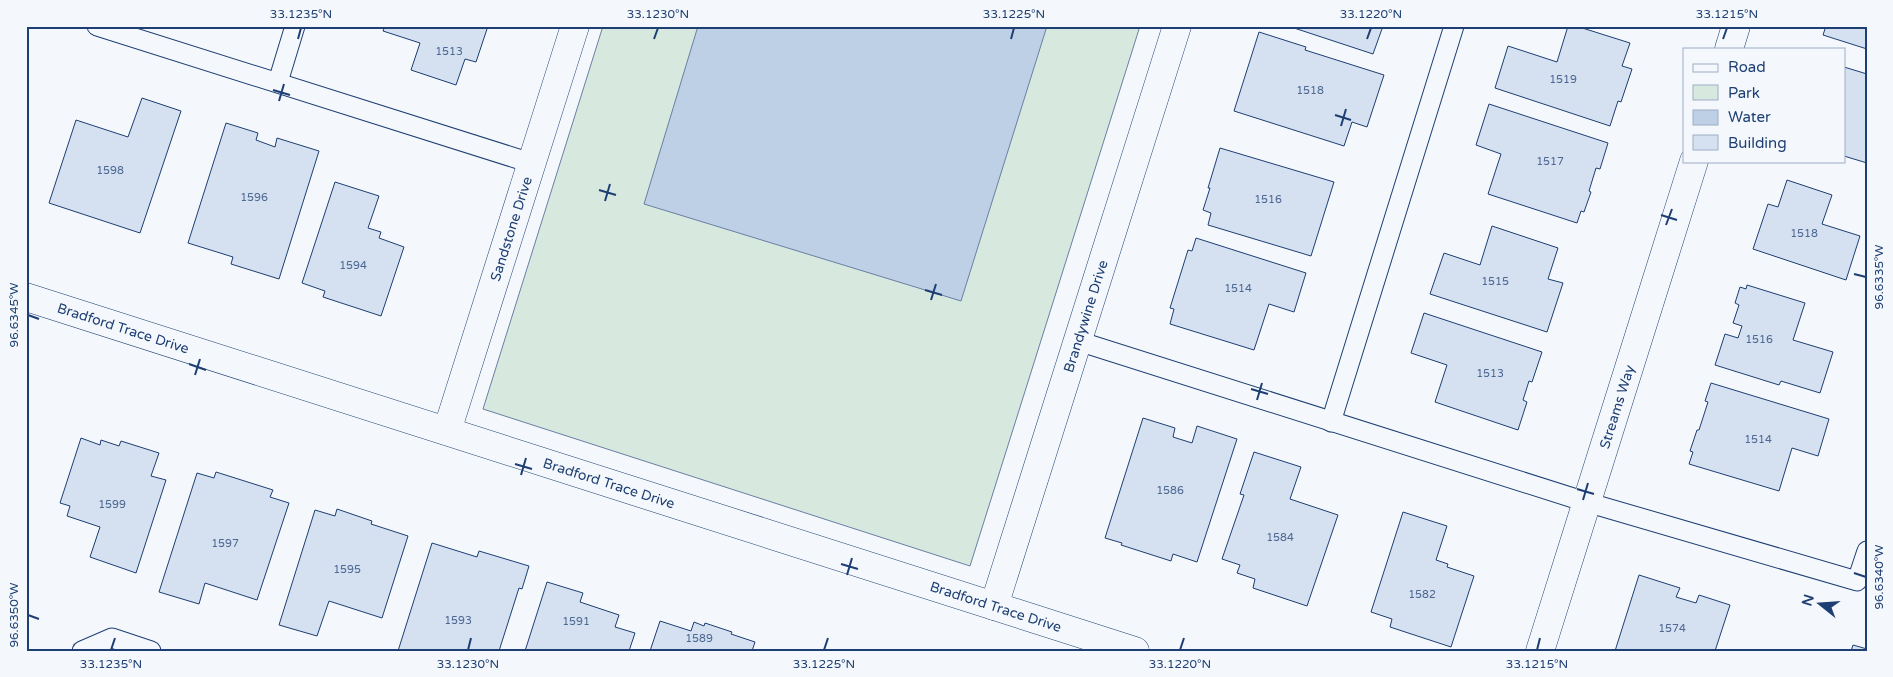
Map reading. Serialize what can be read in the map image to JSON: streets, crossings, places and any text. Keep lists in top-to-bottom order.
{
  "streets": {
    "street": [
      "Sandstone Drive",
      "Brandywine Drive",
      "Bradford Trace Drive",
      "Streams Way"
    ]
  },
  "crossings": [
    ["Sandstone Drive", "Bradford Trace Drive"],
    ["Brandywine Drive", "Bradford Trace Drive"]
  ],
  "house_numbers": [
    "1513",
    "1519",
    "1518",
    "1517",
    "1598",
    "1596",
    "1516",
    "1518",
    "1594",
    "1515",
    "1514",
    "1516",
    "1513",
    "1514",
    "1586",
    "1599",
    "1584",
    "1597",
    "1595",
    "1582",
    "1593",
    "1591",
    "1574",
    "1589"
  ],
  "legend": [
    "Road",
    "Park",
    "Water",
    "Building"
  ],
  "north": "left",
  "coordinates": [
    "33.1235°N",
    "33.1230°N",
    "33.1225°N",
    "33.1220°N",
    "33.1215°N",
    "96.6335°W",
    "96.6345°W",
    "96.6340°W",
    "96.6350°W"
  ]
}
